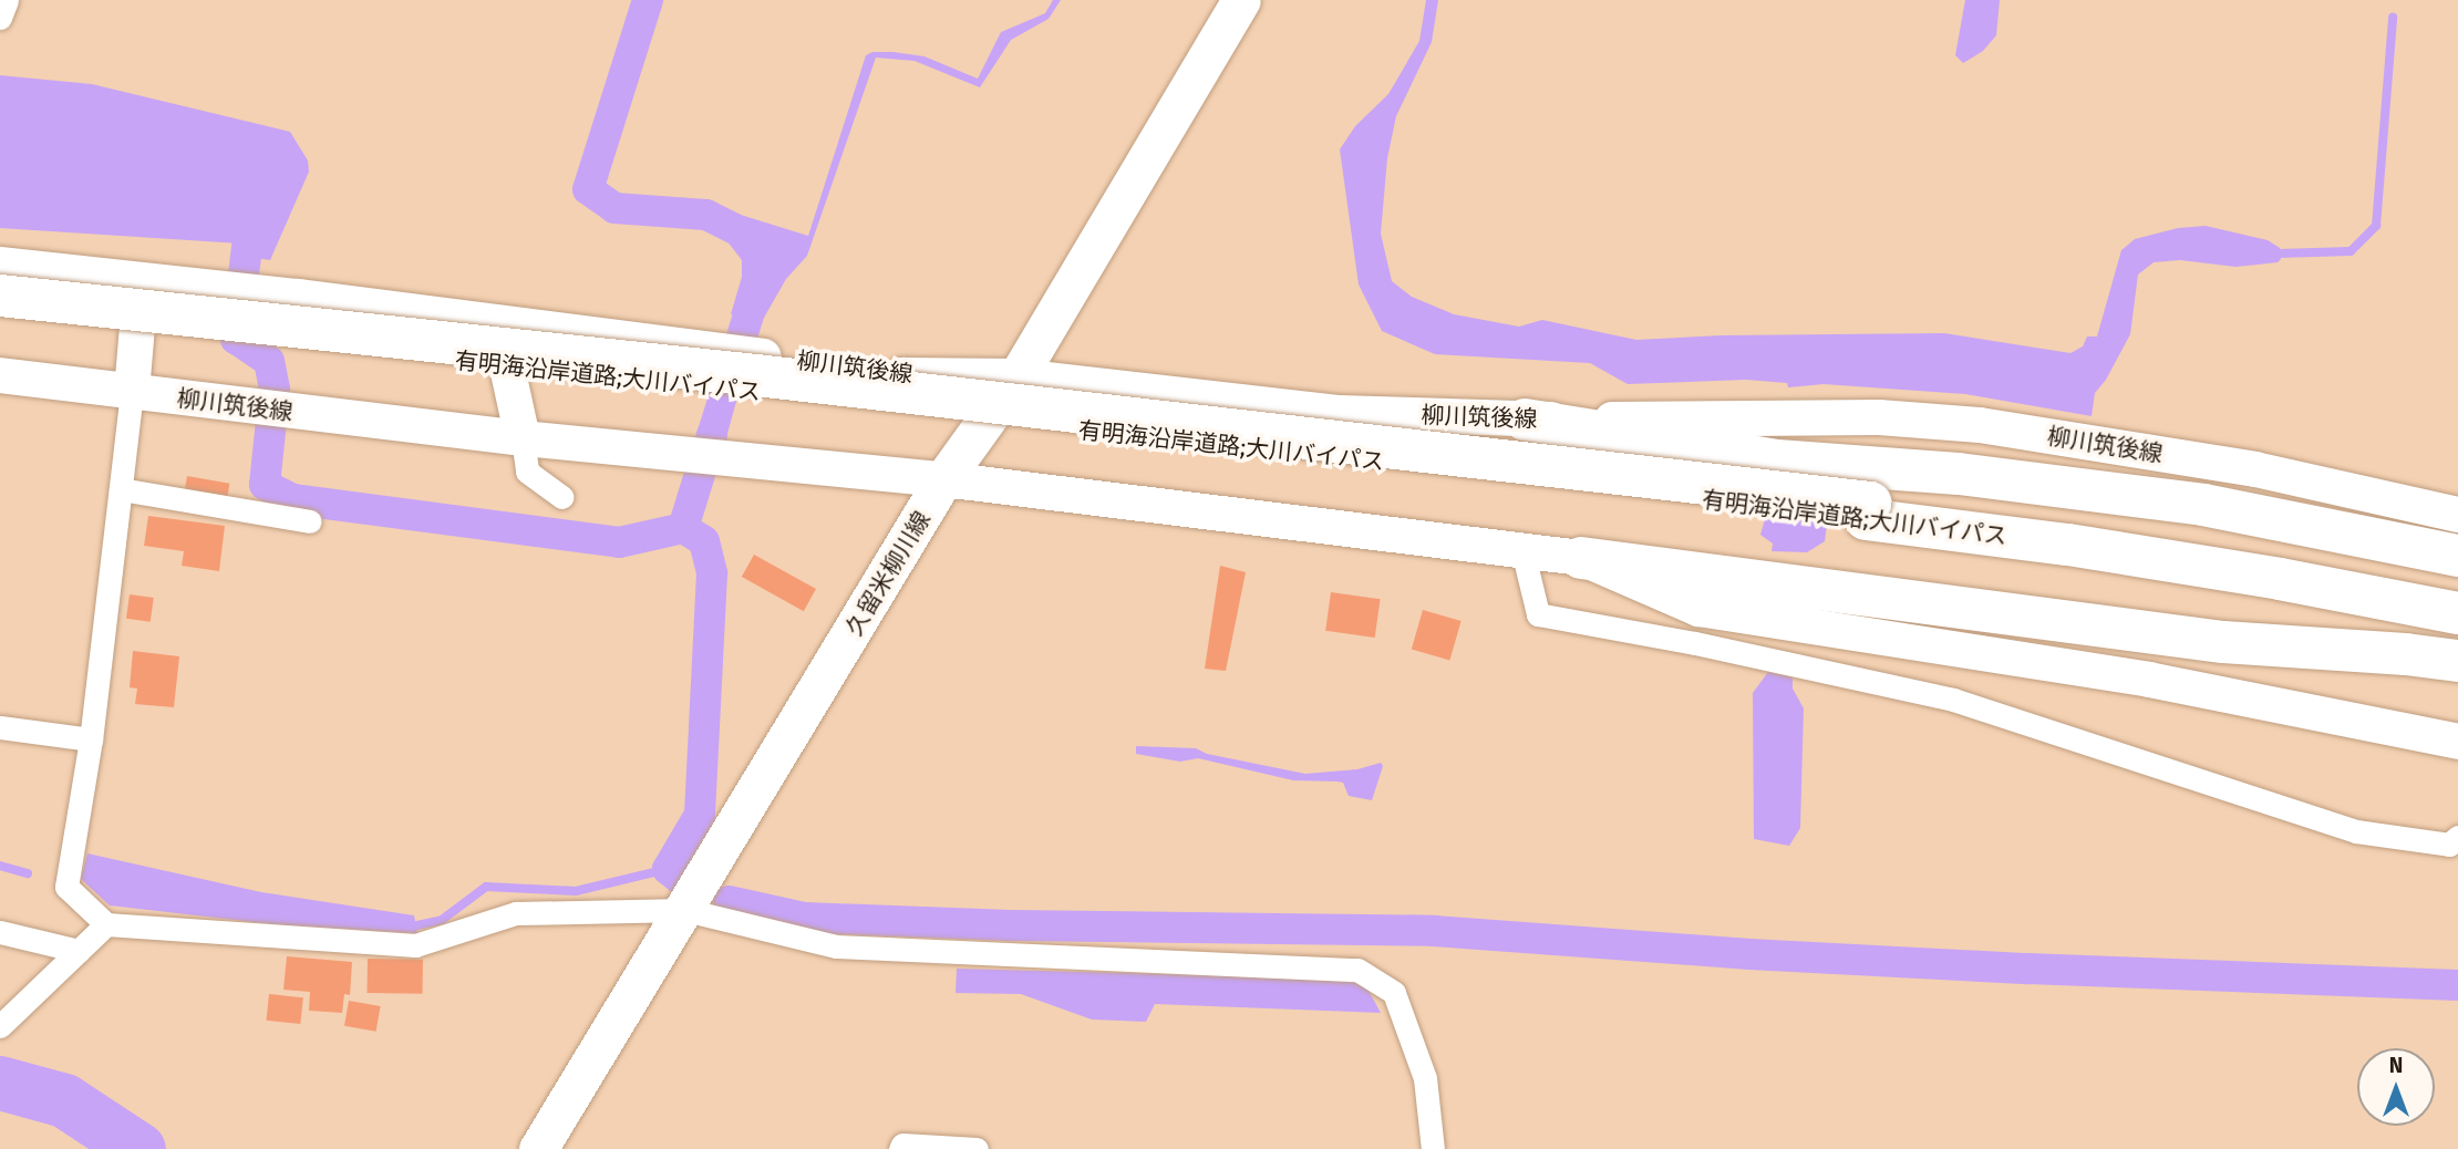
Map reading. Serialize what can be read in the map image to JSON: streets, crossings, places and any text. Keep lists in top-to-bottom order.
{
  "streets": {
    "highway": ["有明海沿岸道路;大川バイパス"],
    "main road": ["柳川筑後線", "久留米柳川線"]
  },
  "crossings": [
    ["柳川筑後線", "久留米柳川線"]
  ],
  "north": "top"
}
